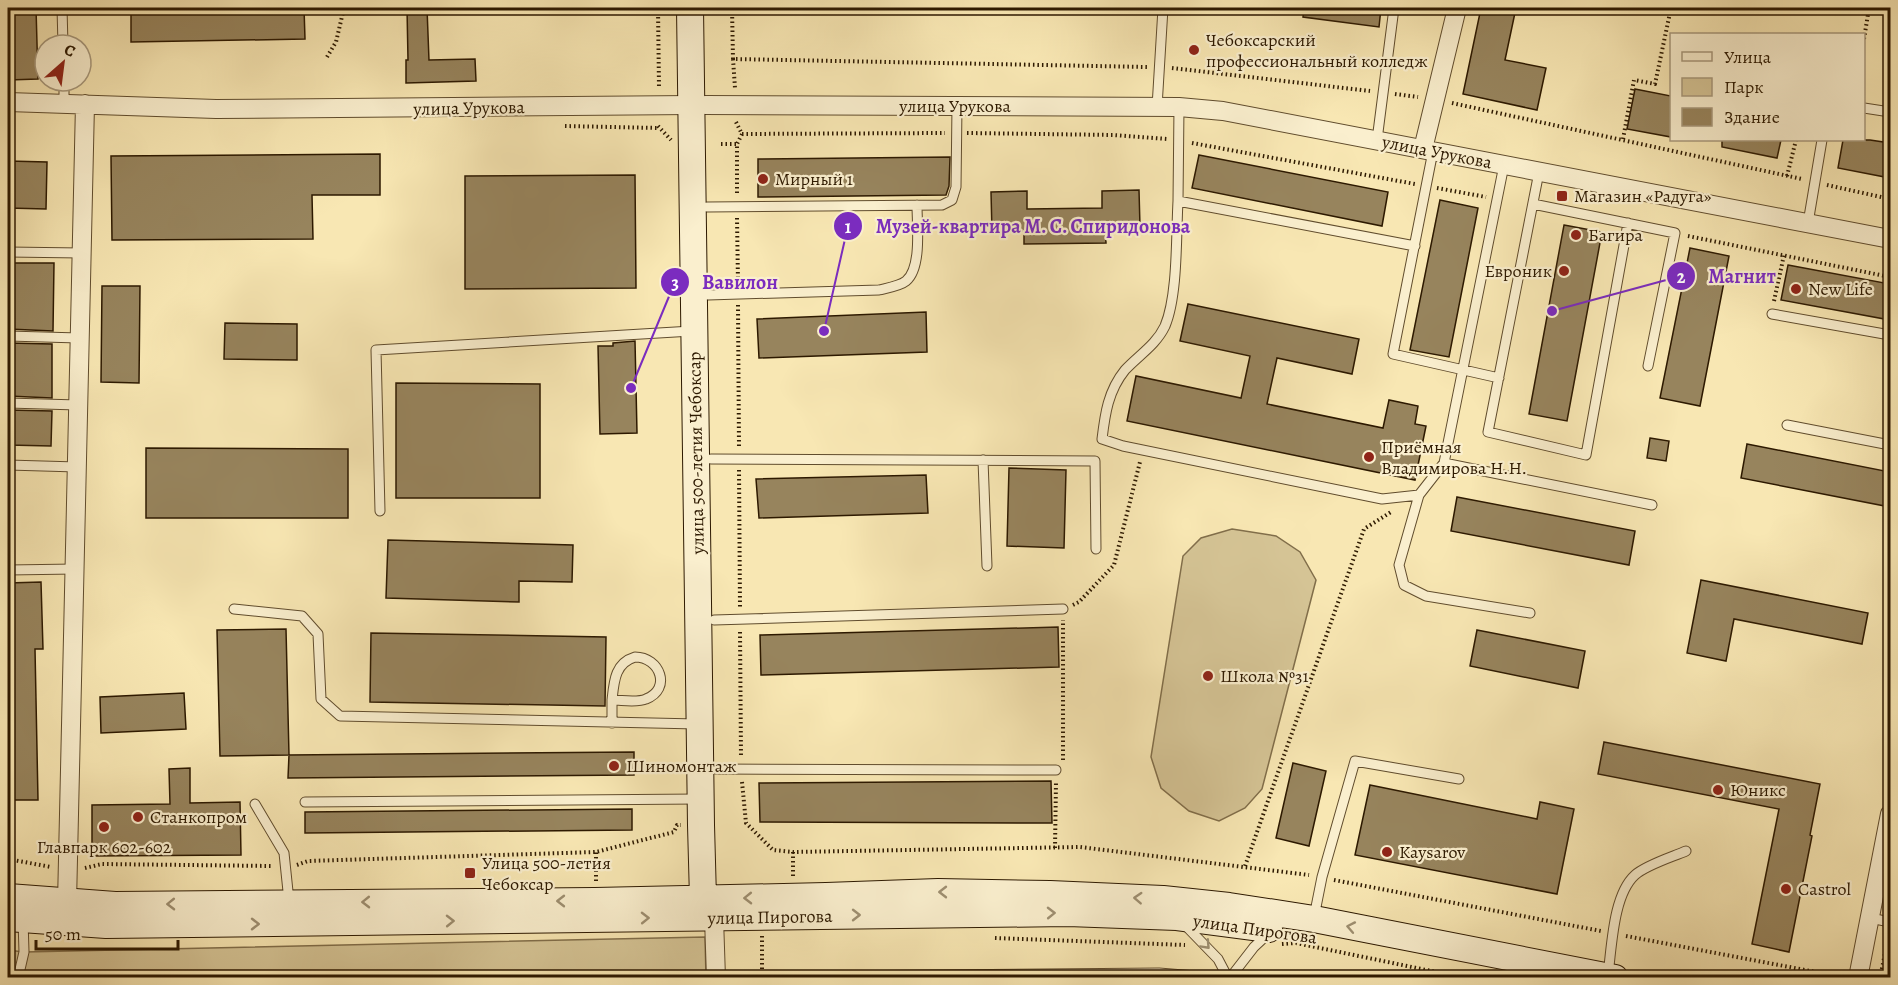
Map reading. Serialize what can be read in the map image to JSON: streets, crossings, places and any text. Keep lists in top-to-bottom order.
{
  "streets": {
    "main road": ["улица 500-летия Чебоксар", "улица Пирогова"],
    "street": ["улица Урукова"]
  },
  "crossings": [
    ["улица Урукова", "улица 500-летия Чебоксар"],
    ["улица 500-летия Чебоксар", "улица Пирогова"]
  ],
  "places": {
    "other": [
      "Чебоксарский профессиональный колледж",
      "Мирный 1",
      "Багира",
      "Евроник",
      "New Life",
      "Магнит",
      "Музей-квартира М. С. Спиридонова",
      "Вавилон",
      "Приёмная Владимирова Н.Н.",
      "Школа №31",
      "Шиномонтаж",
      "Юникс",
      "Станкопром",
      "Главпарк 602-602",
      "Kaysarov",
      "Castrol"
    ],
    "transit": ["Магазин «Радуга»", "Улица 500-летия Чебоксар"]
  },
  "legend": ["Улица", "Парк", "Здание"],
  "scale_bar": "50 m",
  "north": "top right"
}
